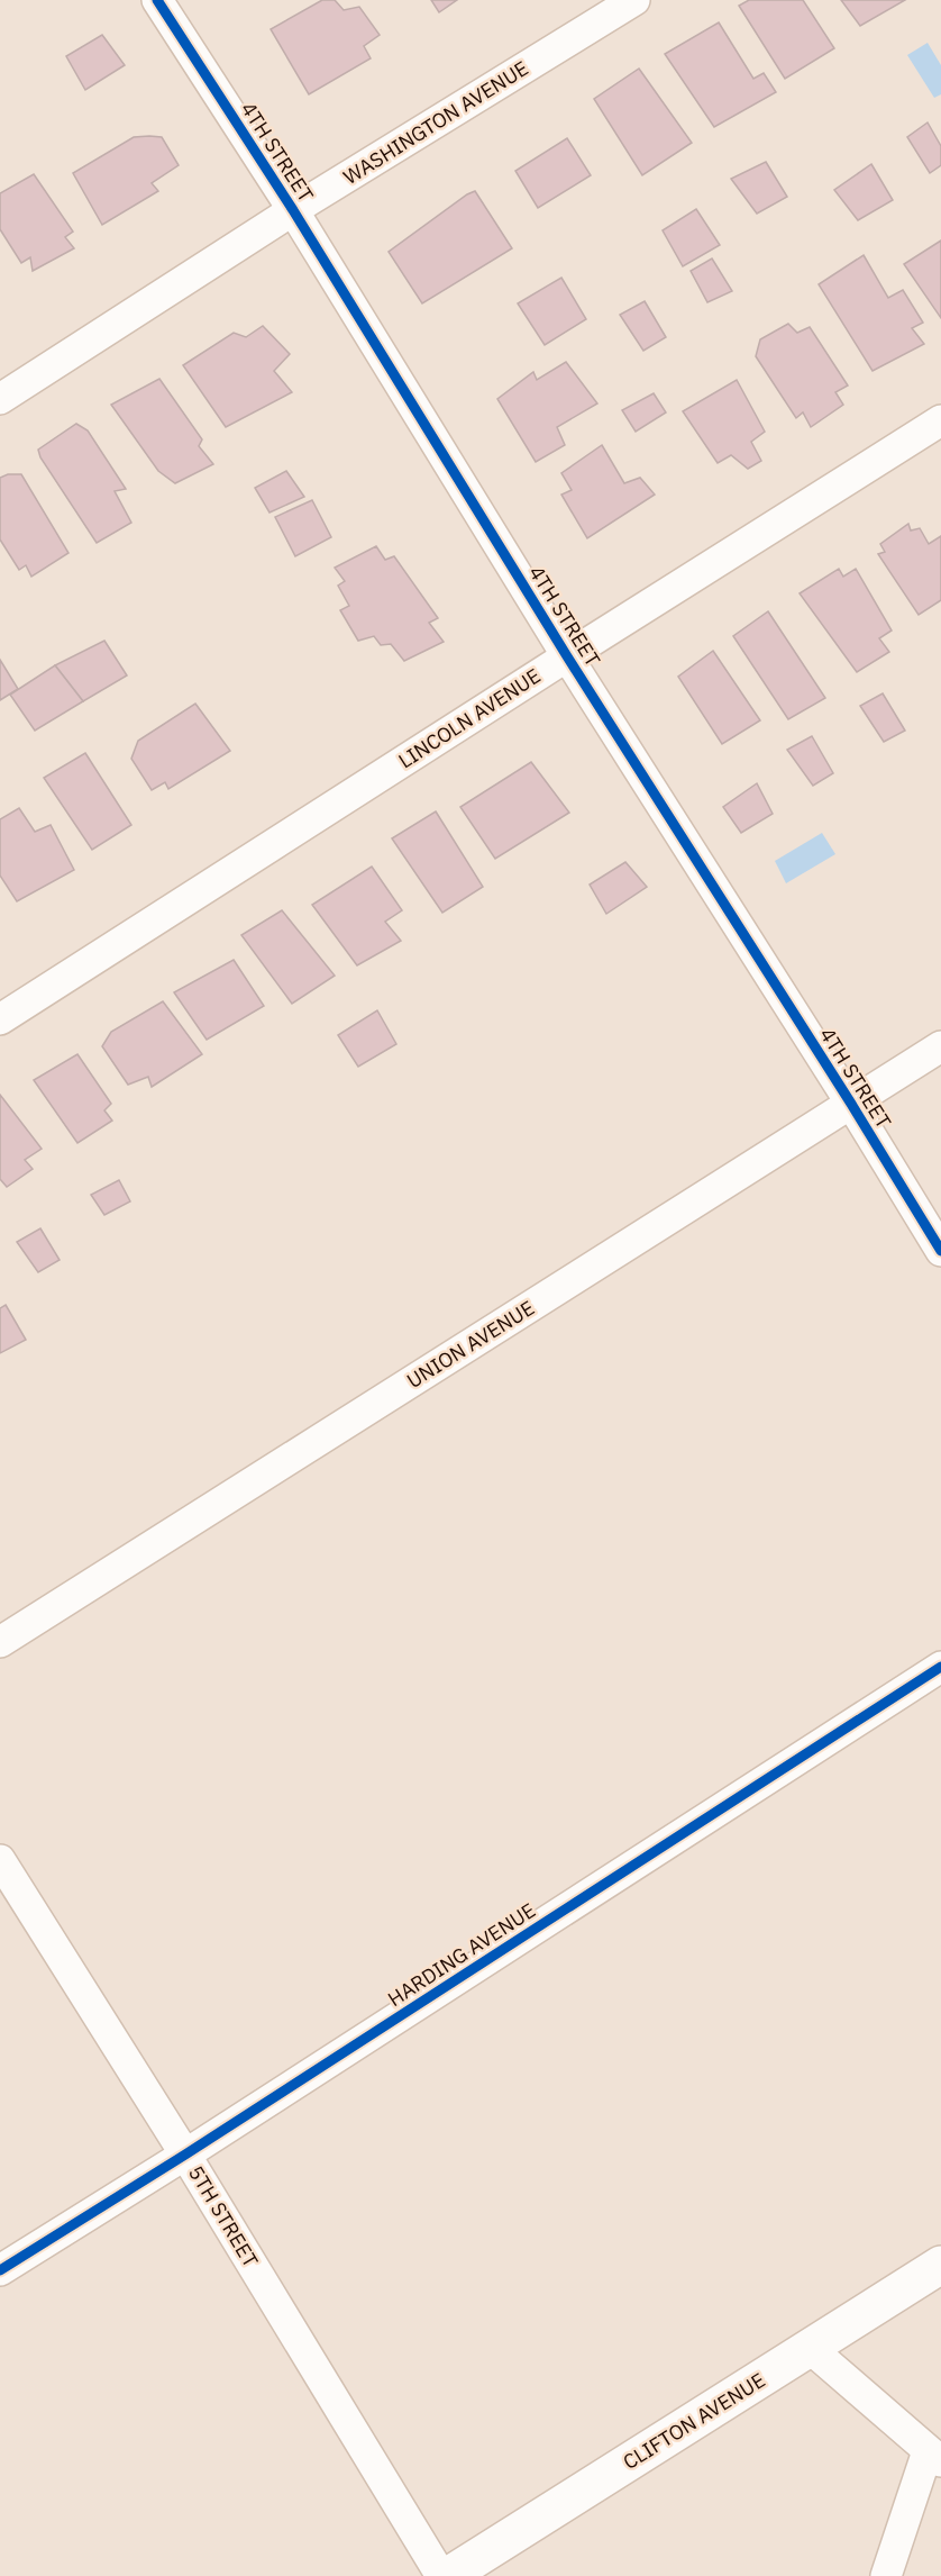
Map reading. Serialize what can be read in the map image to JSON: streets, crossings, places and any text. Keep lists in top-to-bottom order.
{
  "streets": {
    "main road": ["CLIFTON AVENUE"],
    "street": [
      "WASHINGTON AVENUE",
      "4TH STREET",
      "LINCOLN AVENUE",
      "UNION AVENUE",
      "HARDING AVENUE",
      "5TH STREET"
    ]
  },
  "crossings": [
    ["WASHINGTON AVENUE", "4TH STREET"],
    ["4TH STREET", "LINCOLN AVENUE"],
    ["4TH STREET", "UNION AVENUE"],
    ["HARDING AVENUE", "5TH STREET"]
  ]
}
